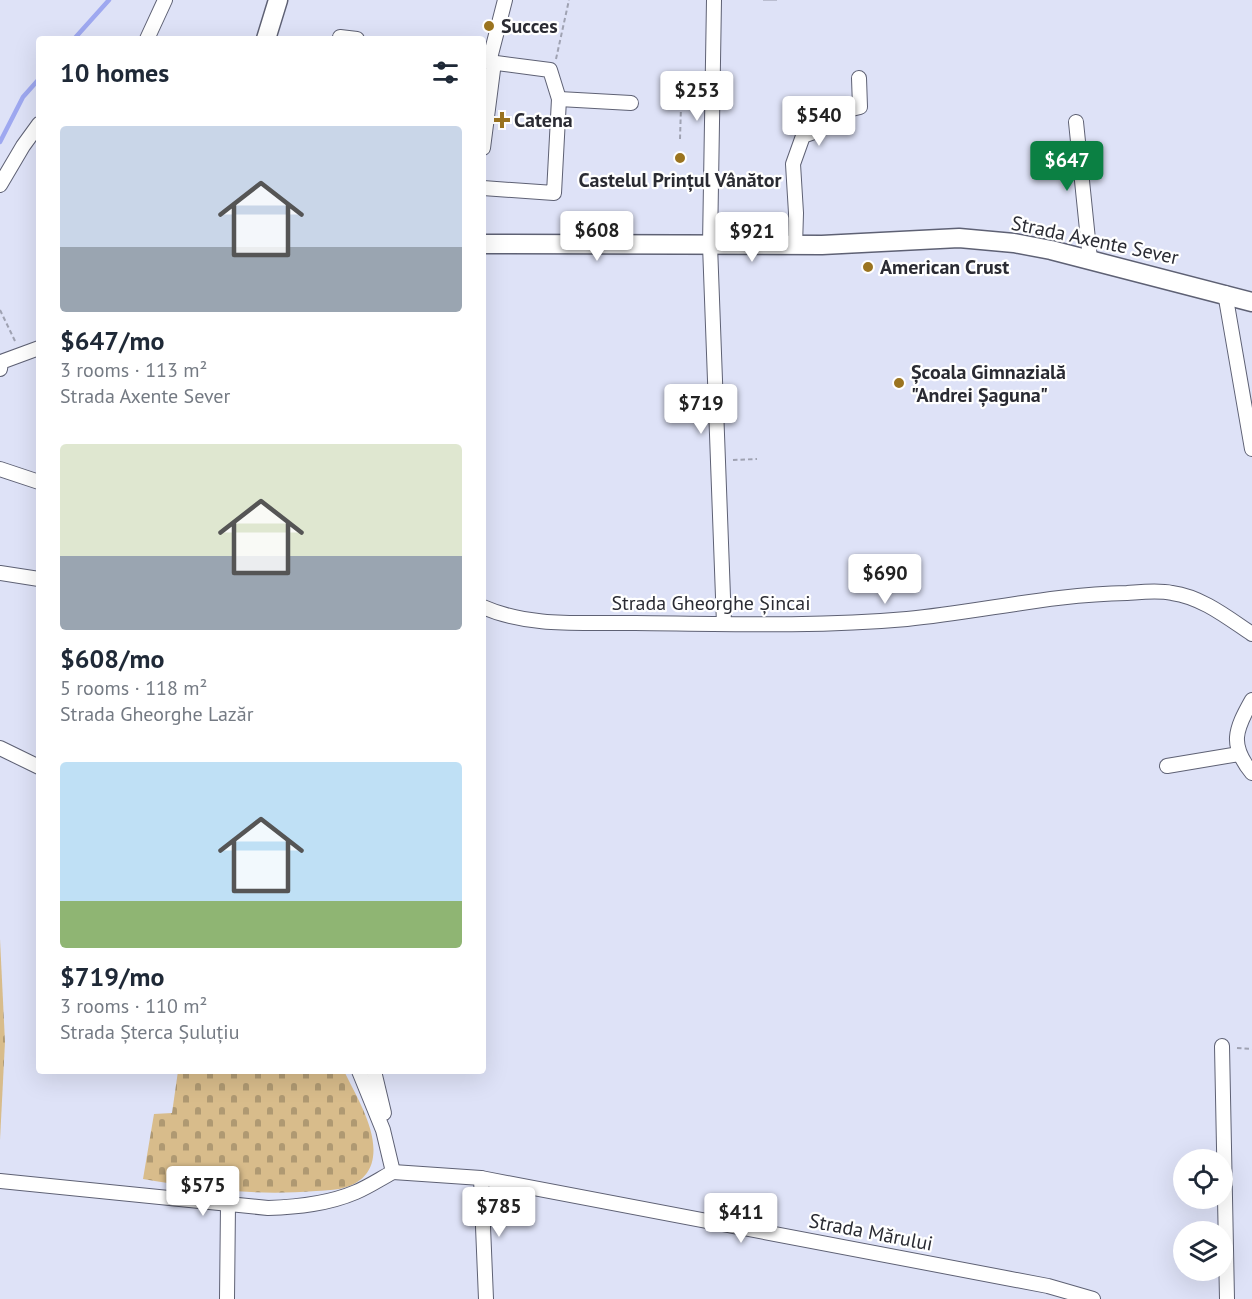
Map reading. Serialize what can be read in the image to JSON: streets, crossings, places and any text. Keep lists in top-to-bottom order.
{
  "streets": {
    "main road": ["Strada Axente Sever"],
    "street": ["Strada Gheorghe Șincai", "Strada Mărului"]
  },
  "places": {
    "other": [
      "Succes",
      "Castelul Prințul Vânător",
      "American Crust",
      "Școala Gimnazială \"Andrei Șaguna\""
    ],
    "health": ["Catena"]
  },
  "page": {
    "heading": "10 homes",
    "price": [
      "$253",
      "$540",
      "$647",
      "$608",
      "$921",
      "$719",
      "$690",
      "$575",
      "$785",
      "$411"
    ],
    "list": [
      {
        "name": "$647/mo",
        "note": "3 rooms · 113 m² · Strada Axente Sever"
      },
      {
        "name": "$608/mo",
        "note": "5 rooms · 118 m² · Strada Gheorghe Lazăr"
      },
      {
        "name": "$719/mo",
        "note": "3 rooms · 110 m² · Strada Șterca Șuluțiu"
      }
    ]
  }
}
